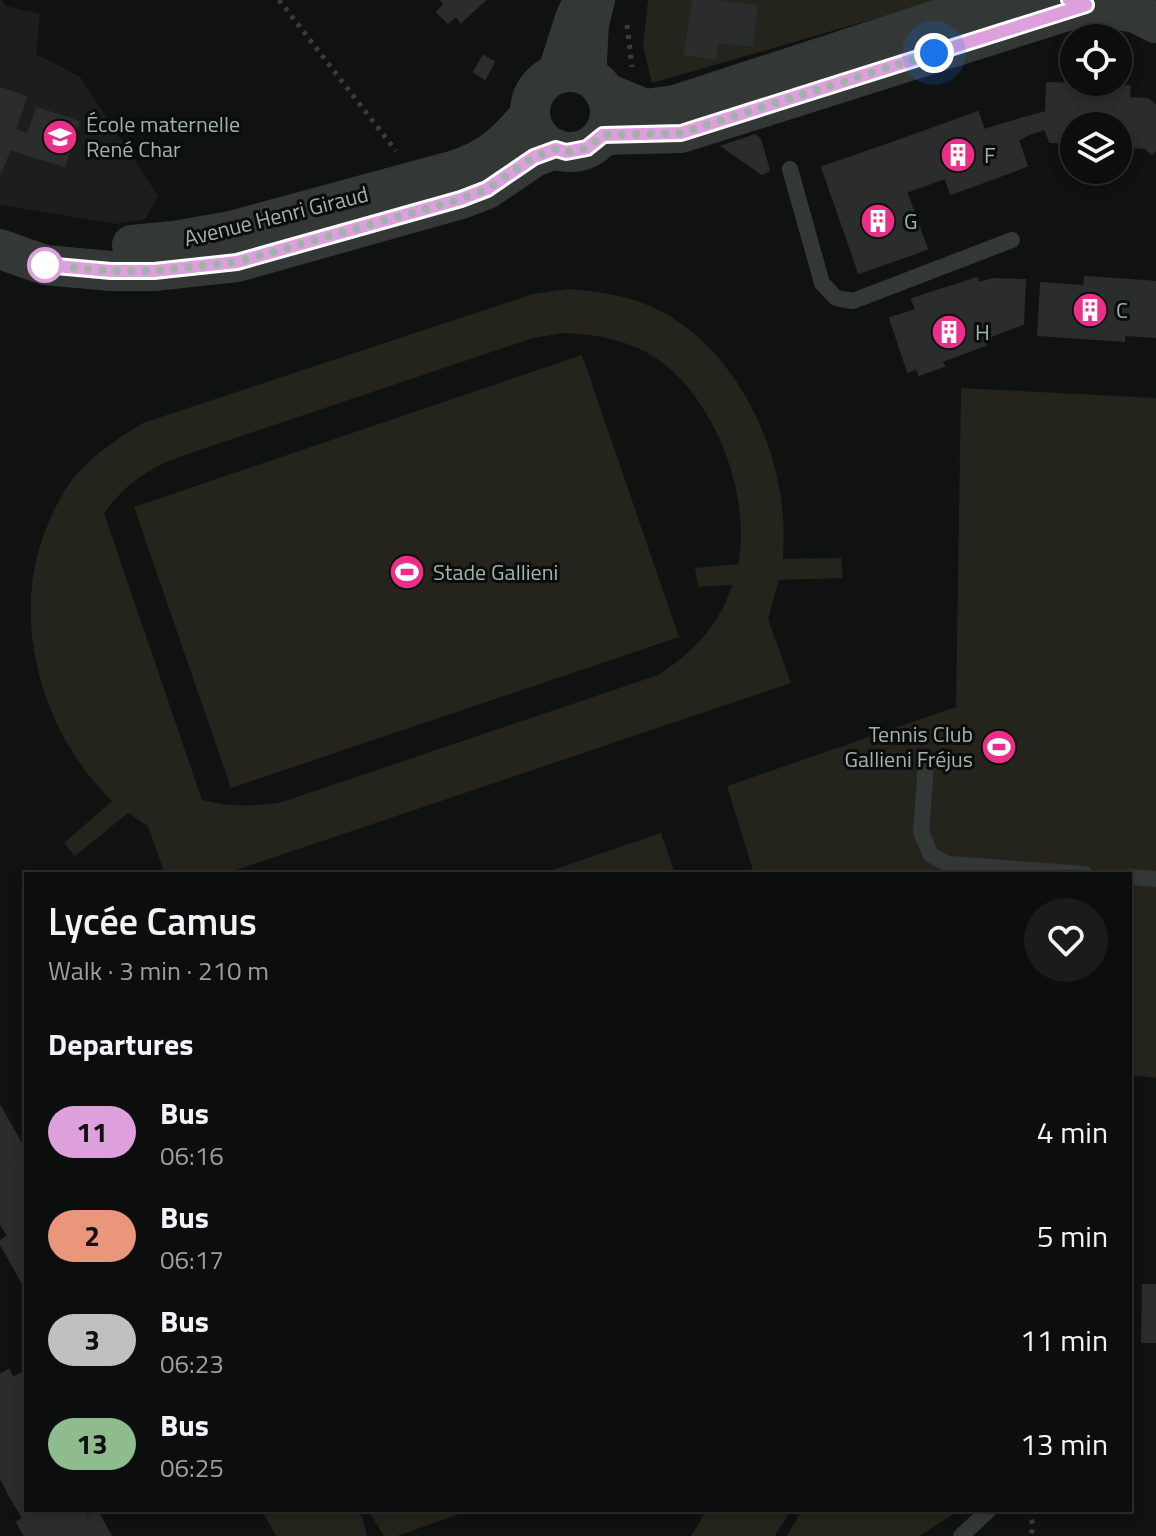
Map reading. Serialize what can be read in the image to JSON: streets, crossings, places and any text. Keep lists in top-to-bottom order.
{
  "streets": {
    "street": ["Avenue Henri Giraud"]
  },
  "places": {
    "school or university": ["École maternelle René Char"],
    "building": [
      "F",
      "G",
      "C",
      "H"
    ],
    "sports": ["Stade Gallieni", "Tennis Club Gallieni Fréjus"]
  },
  "lines": ["bus line 11"],
  "page": {
    "heading": [
      ["Lycée Camus", "Walk · 3 min · 210 m"],
      "Departures"
    ],
    "list": [
      {
        "mark": "11",
        "name": "Bus",
        "note": "06:16",
        "value": "4 min"
      },
      {
        "mark": "2",
        "name": "Bus",
        "note": "06:17",
        "value": "5 min"
      },
      {
        "mark": "3",
        "name": "Bus",
        "note": "06:23",
        "value": "11 min"
      },
      {
        "mark": "13",
        "name": "Bus",
        "note": "06:25",
        "value": "13 min"
      }
    ]
  }
}
